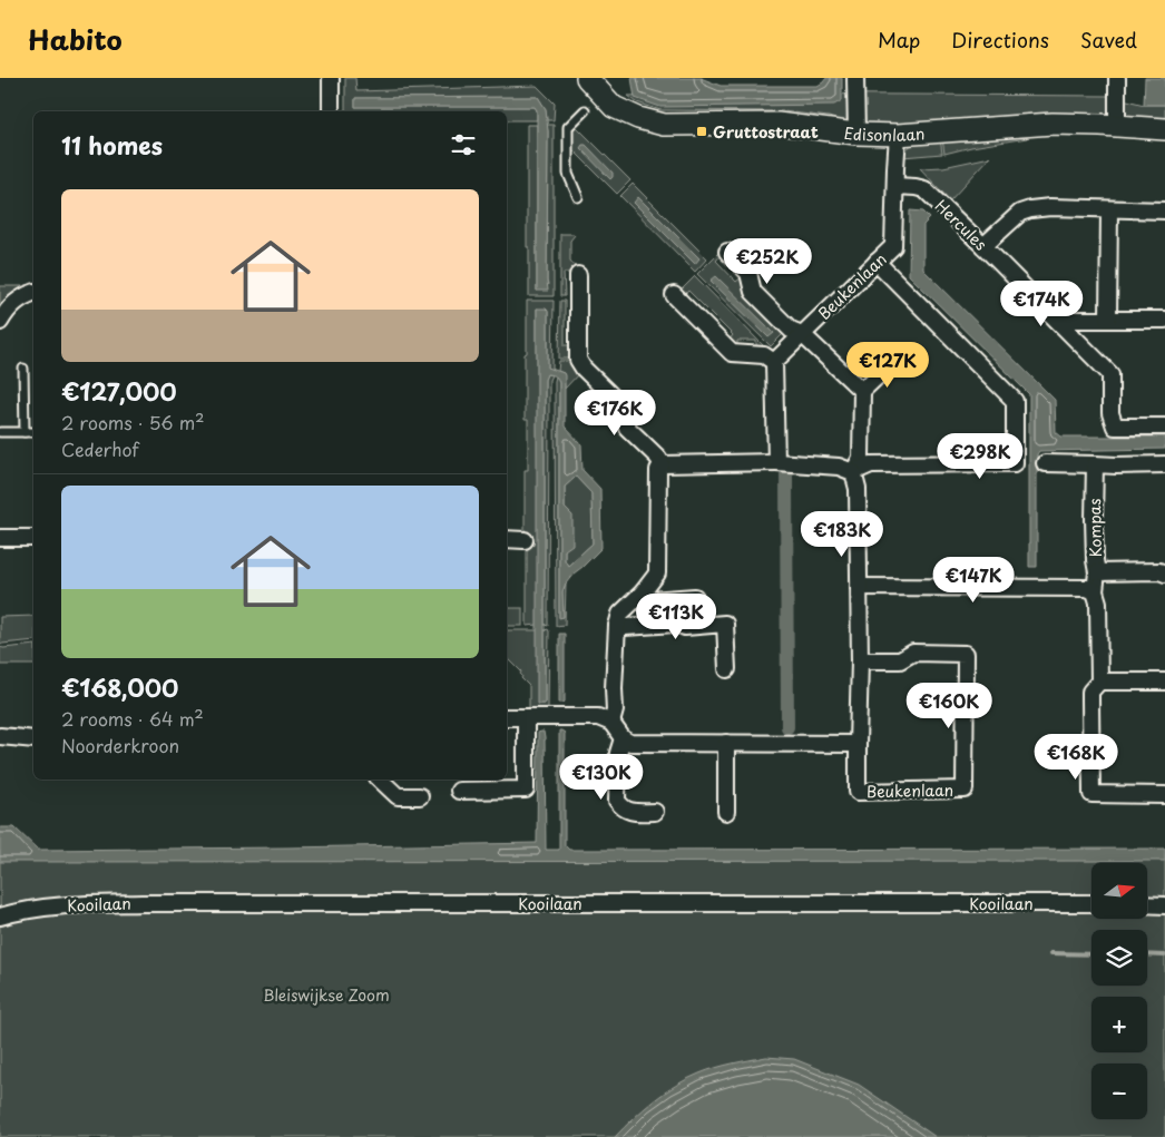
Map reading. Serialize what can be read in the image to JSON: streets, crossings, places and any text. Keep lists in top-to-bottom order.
{
  "streets": {
    "street": [
      "Edisonlaan",
      "Hercules",
      "Beukenlaan",
      "Kompas",
      "Kooilaan"
    ]
  },
  "crossings": [
    ["Edisonlaan", "Beukenlaan"],
    ["Hercules", "Beukenlaan"]
  ],
  "parks": ["Bleiswijkse Zoom"],
  "places": {
    "transit": ["Gruttostraat"]
  },
  "north": "right",
  "page": {
    "header": "Habito",
    "nav": ["Map", "Directions", "Saved"],
    "heading": "11 homes",
    "list": [
      {
        "name": "€127,000",
        "note": "2 rooms · 56 m² · Cederhof"
      },
      {
        "name": "€168,000",
        "note": "2 rooms · 64 m² · Noorderkroon"
      }
    ],
    "price": [
      "€252K",
      "€174K",
      "€127K",
      "€176K",
      "€298K",
      "€183K",
      "€147K",
      "€113K",
      "€160K",
      "€168K",
      "€130K"
    ],
    "map_buttons": ["+", "−"]
  }
}
